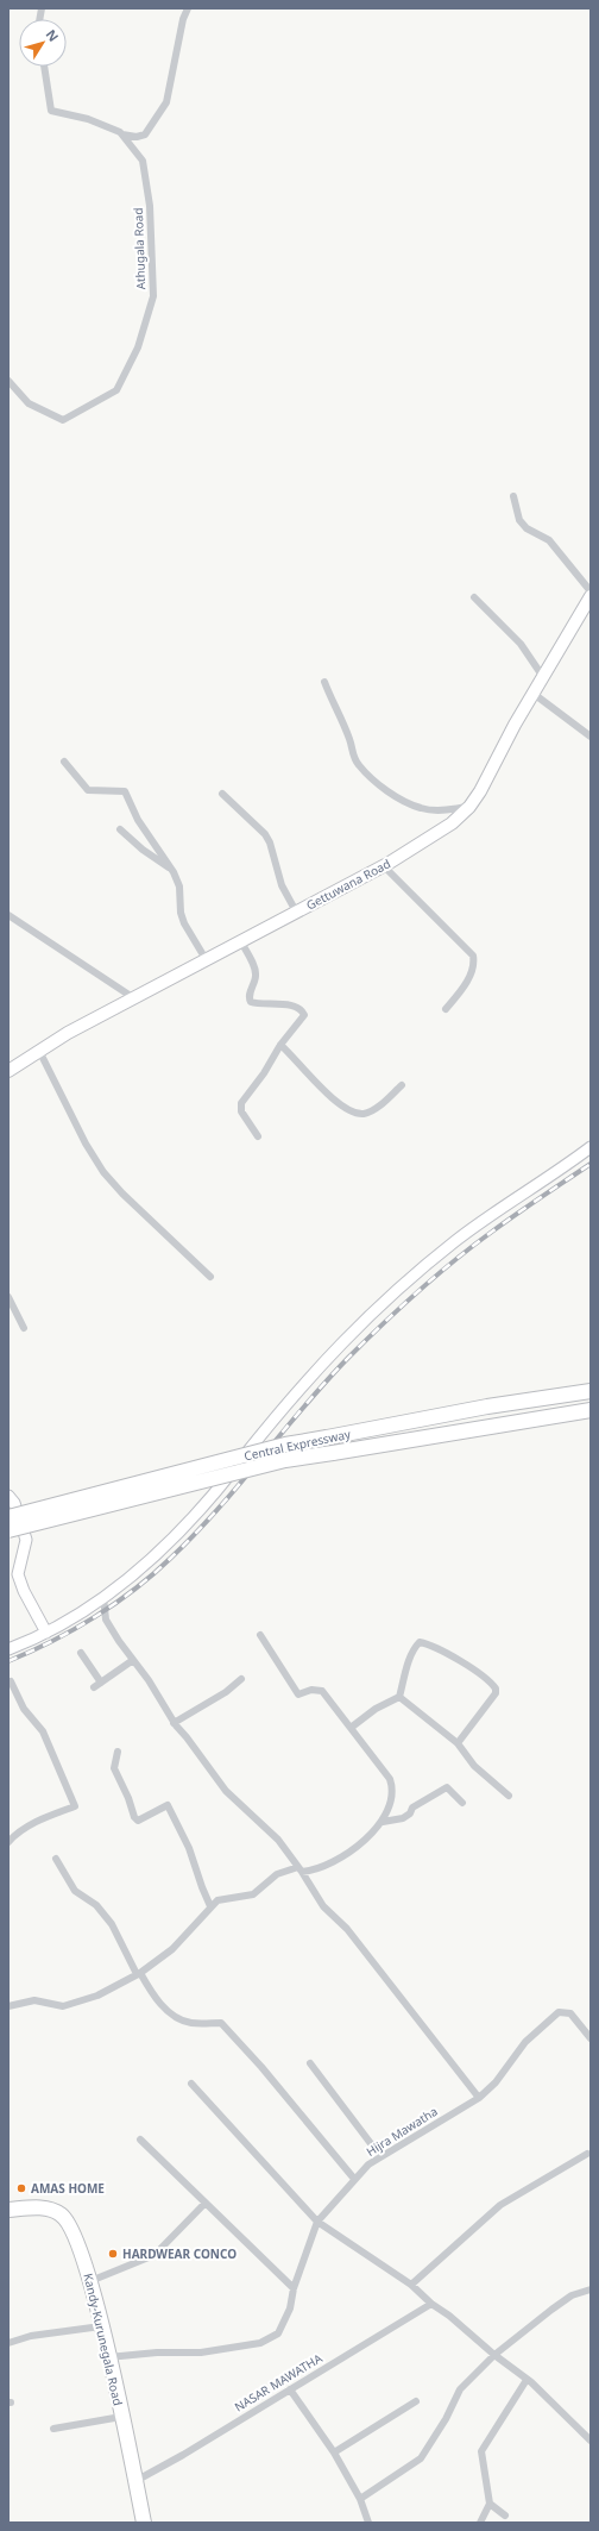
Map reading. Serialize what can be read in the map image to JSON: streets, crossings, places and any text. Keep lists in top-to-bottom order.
{
  "streets": {
    "highway": ["Central Expressway", "Kandy-Kurunegala Road"],
    "main road": ["Gettuwana Road"],
    "street": ["Athugala Road", "Hijra Mawatha", "NASAR MAWATHA"]
  },
  "crossings": [
    ["Hijra Mawatha", "Kandy-Kurunegala Road"],
    ["Kandy-Kurunegala Road", "NASAR MAWATHA"]
  ],
  "places": ["AMAS HOME", "HARDWEAR CONCO"],
  "north": "top right"
}
